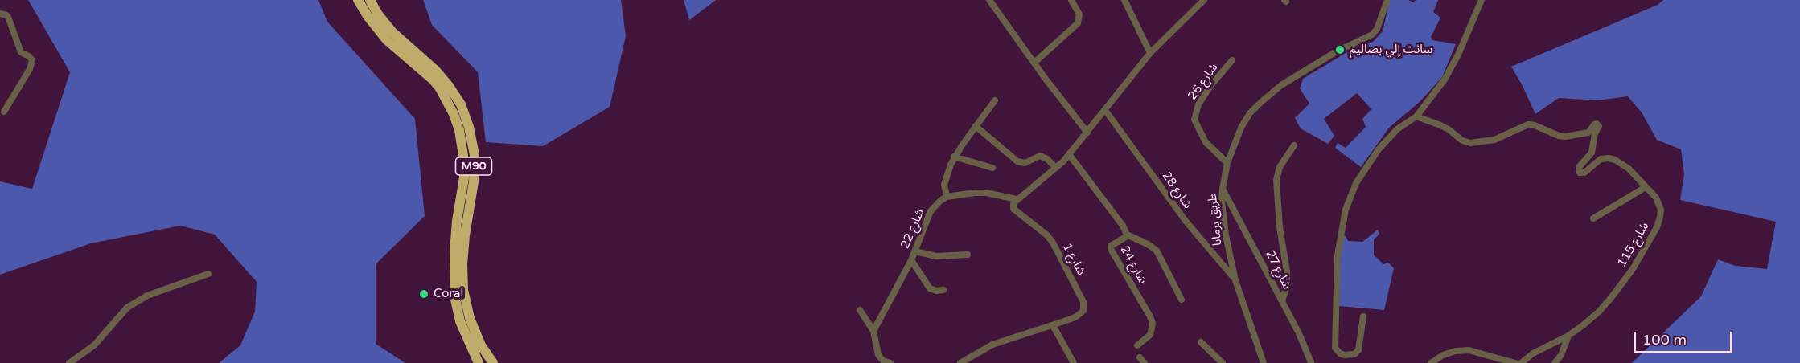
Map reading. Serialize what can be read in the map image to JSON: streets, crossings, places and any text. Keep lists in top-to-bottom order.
{
  "streets": {
    "highway": ["M90"],
    "street": [
      "شارع 26",
      "شارع 28",
      "طريق برمانا",
      "شارع 22",
      "شارع 115",
      "شارع 1",
      "شارع 24",
      "شارع 27"
    ]
  },
  "crossings": [
    ["شارع 26", "طريق برمانا"],
    ["شارع 28", "طريق برمانا"],
    ["طريق برمانا", "شارع 27"]
  ],
  "places": ["سانت إلي بصاليم", "Coral"],
  "scale_bar": "100 m"
}
